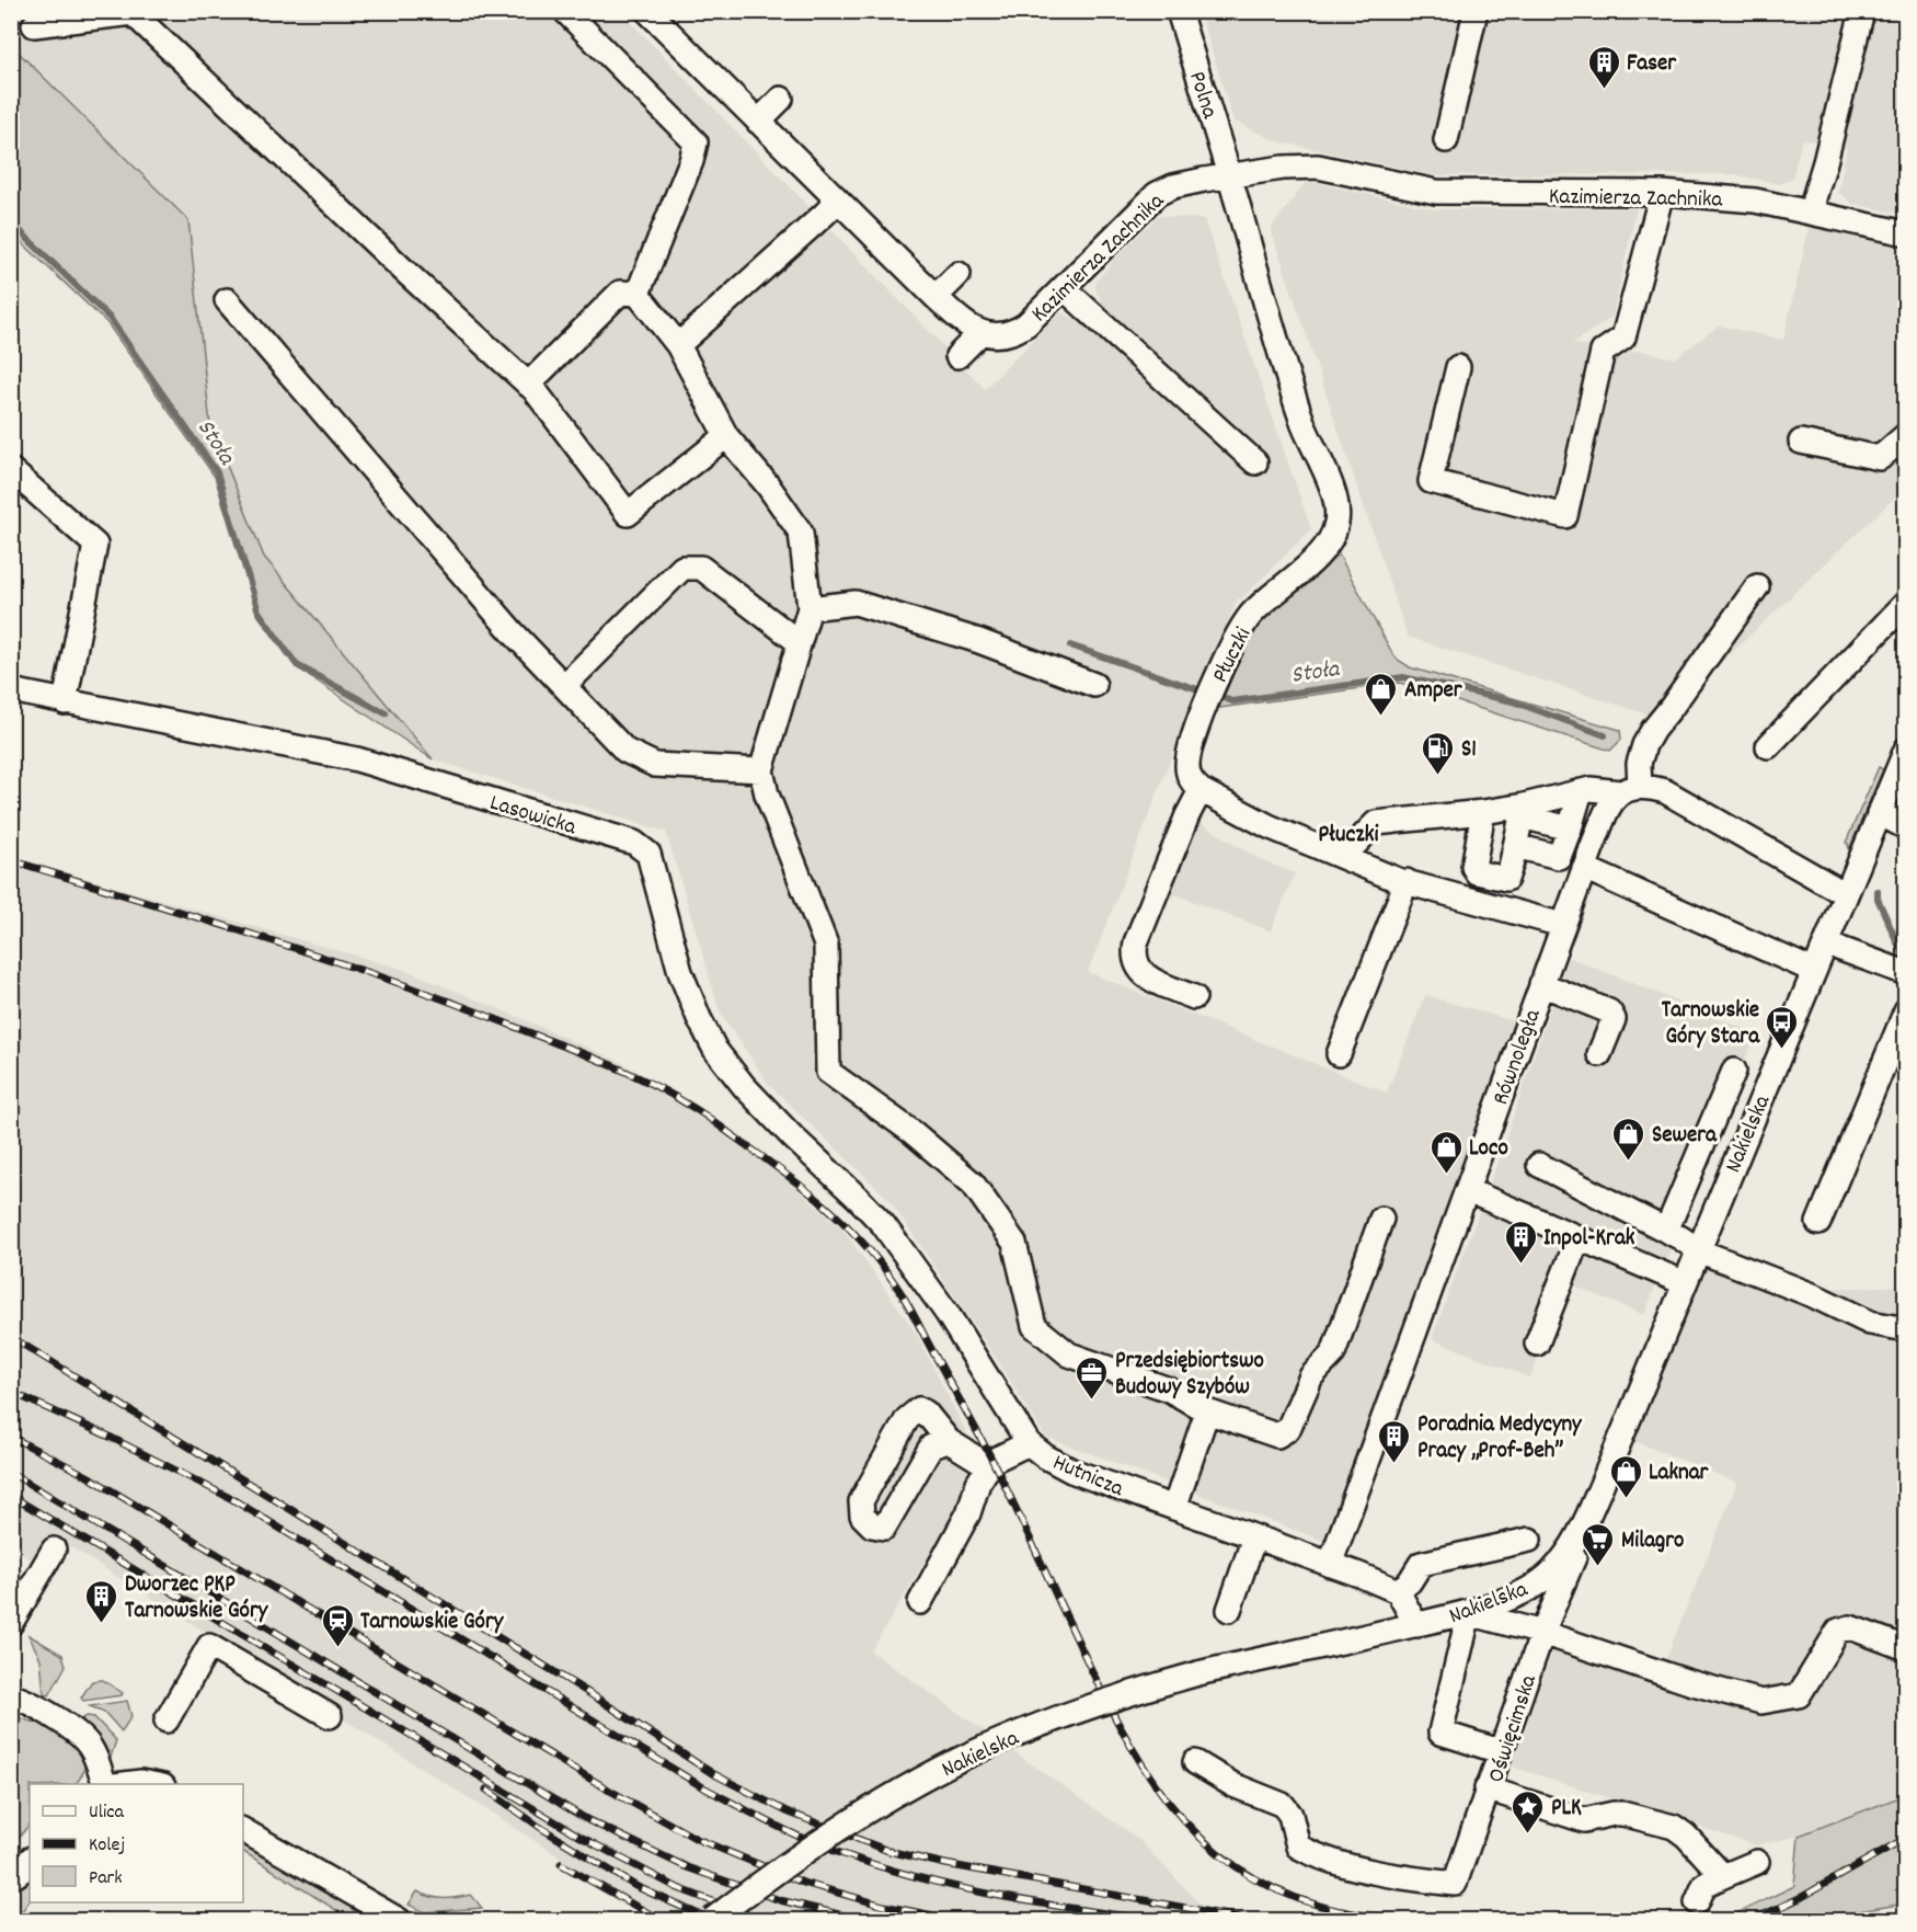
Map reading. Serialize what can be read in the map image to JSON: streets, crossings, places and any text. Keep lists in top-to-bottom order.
{
  "streets": {
    "street": [
      "Polna",
      "Kazimierza Zachnika",
      "Płuczki",
      "Lasowicka",
      "Równoległa",
      "Nakielska",
      "Hutnicza",
      "Oświęcimska"
    ]
  },
  "crossings": [
    ["Polna", "Kazimierza Zachnika"],
    ["Polna", "Płuczki"],
    ["Kazimierza Zachnika", "Płuczki"],
    ["Lasowicka", "Hutnicza"],
    ["Równoległa", "Hutnicza"],
    ["Nakielska", "Oświęcimska"]
  ],
  "districts": ["Płuczki"],
  "water": ["Stoła"],
  "places": {
    "building": [
      "Faser",
      "Inpol-Krak",
      "Poradnia Medycyny Pracy „Prof-Beh”",
      "Dworzec PKP Tarnowskie Góry"
    ],
    "shop": [
      "Amper",
      "Sewera",
      "Loco",
      "Laknar"
    ],
    "fuel station": ["S1"],
    "bus stop": ["Tarnowskie Góry Stara"],
    "office": ["Przedsiębiortswo Budowy Szybów"],
    "supermarket": ["Milagro"],
    "station": ["Tarnowskie Góry"],
    "place": ["PLK"]
  },
  "legend": ["Ulica", "Kolej", "Park"]
}
